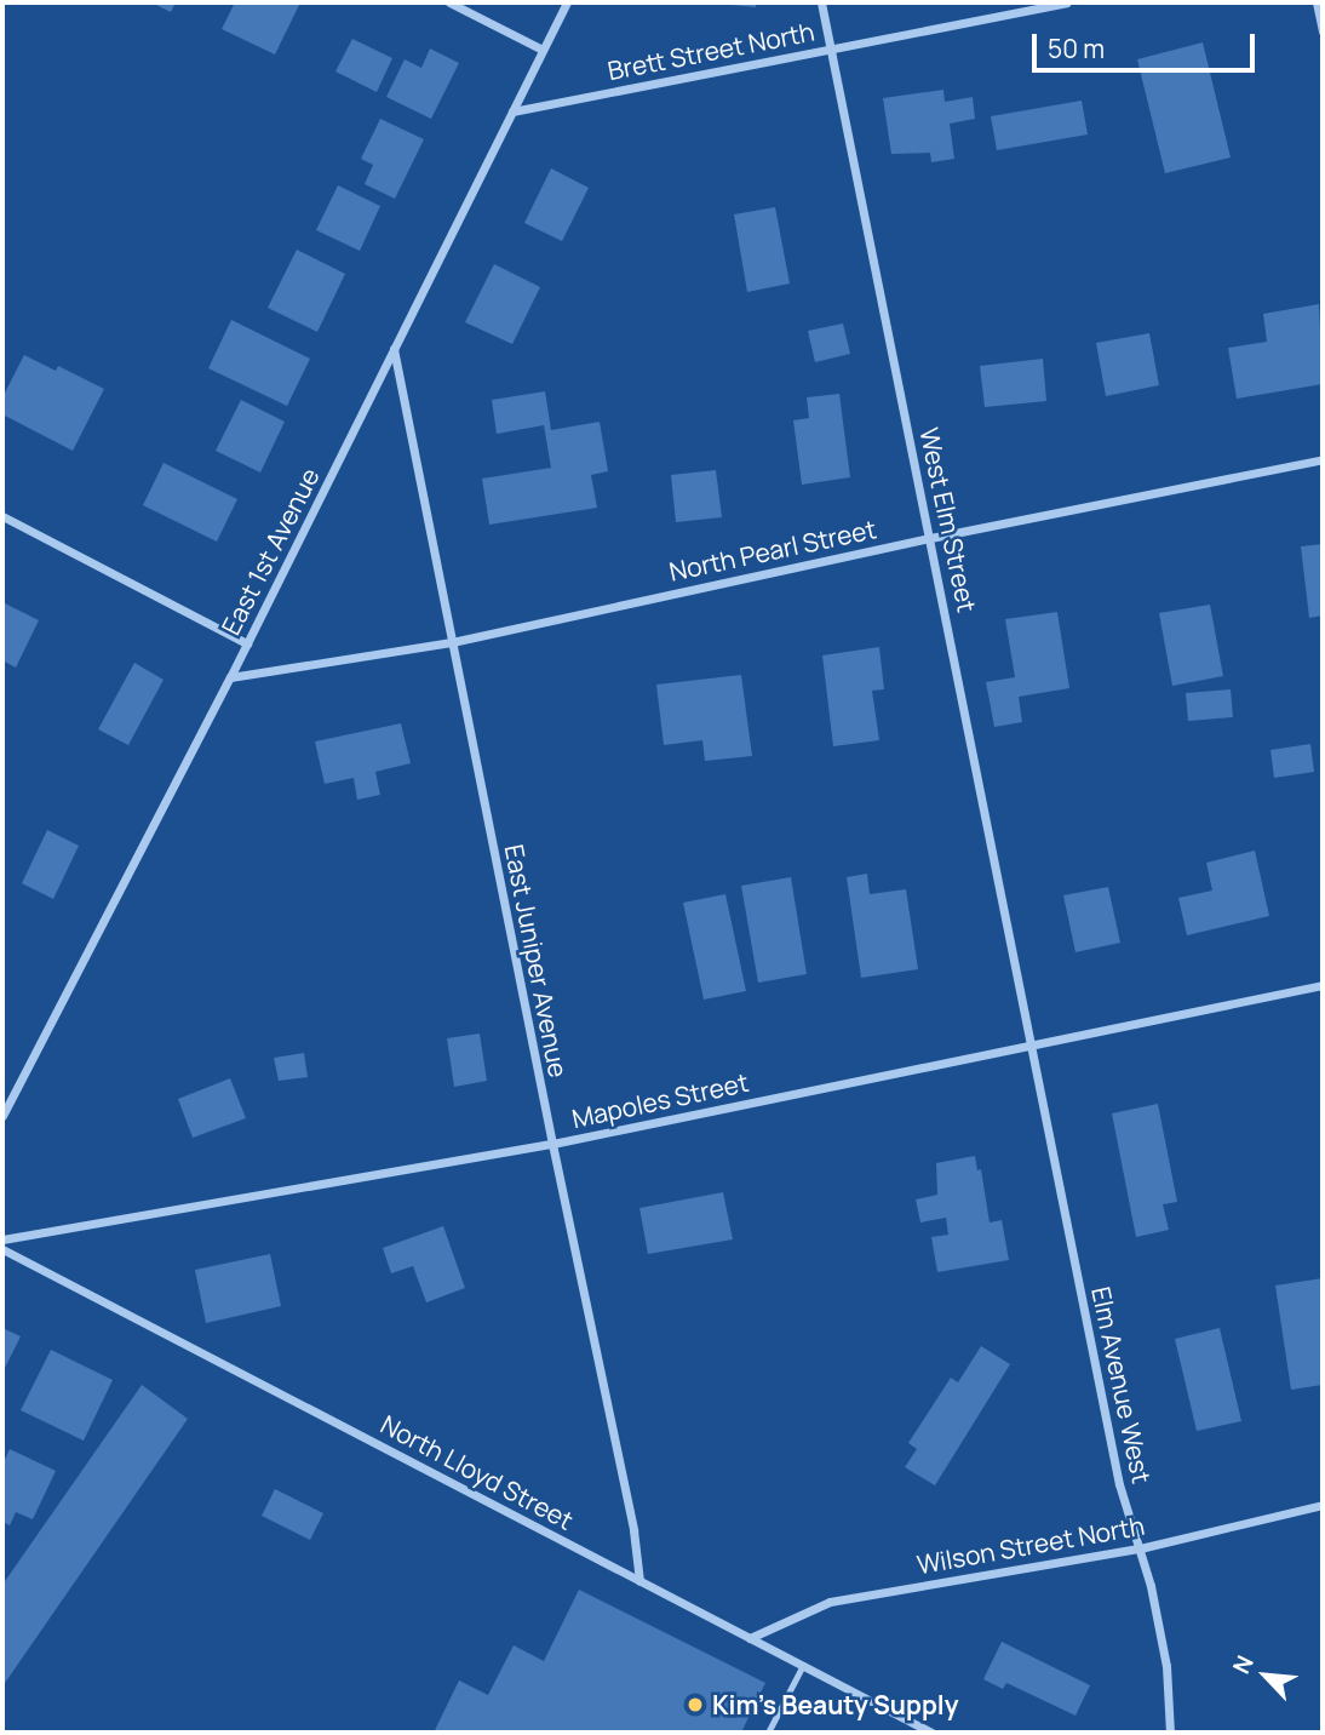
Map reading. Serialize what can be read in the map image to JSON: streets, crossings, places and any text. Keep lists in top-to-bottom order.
{
  "streets": {
    "street": [
      "Brett Street North",
      "West Elm Street",
      "North Pearl Street",
      "East 1st Avenue",
      "East Juniper Avenue",
      "Mapoles Street",
      "Elm Avenue West",
      "North Lloyd Street",
      "Wilson Street North"
    ]
  },
  "crossings": [
    ["Brett Street North", "West Elm Street"],
    ["Brett Street North", "East 1st Avenue"],
    ["West Elm Street", "North Pearl Street"],
    ["West Elm Street", "Mapoles Street"],
    ["West Elm Street", "Elm Avenue West"],
    ["North Pearl Street", "East 1st Avenue"],
    ["North Pearl Street", "East Juniper Avenue"],
    ["East 1st Avenue", "East Juniper Avenue"],
    ["East Juniper Avenue", "Mapoles Street"],
    ["East Juniper Avenue", "North Lloyd Street"],
    ["Mapoles Street", "Elm Avenue West"],
    ["Elm Avenue West", "Wilson Street North"],
    ["North Lloyd Street", "Wilson Street North"]
  ],
  "places": ["Kim's Beauty Supply"],
  "scale_bar": "50 m",
  "north": "top left"
}
